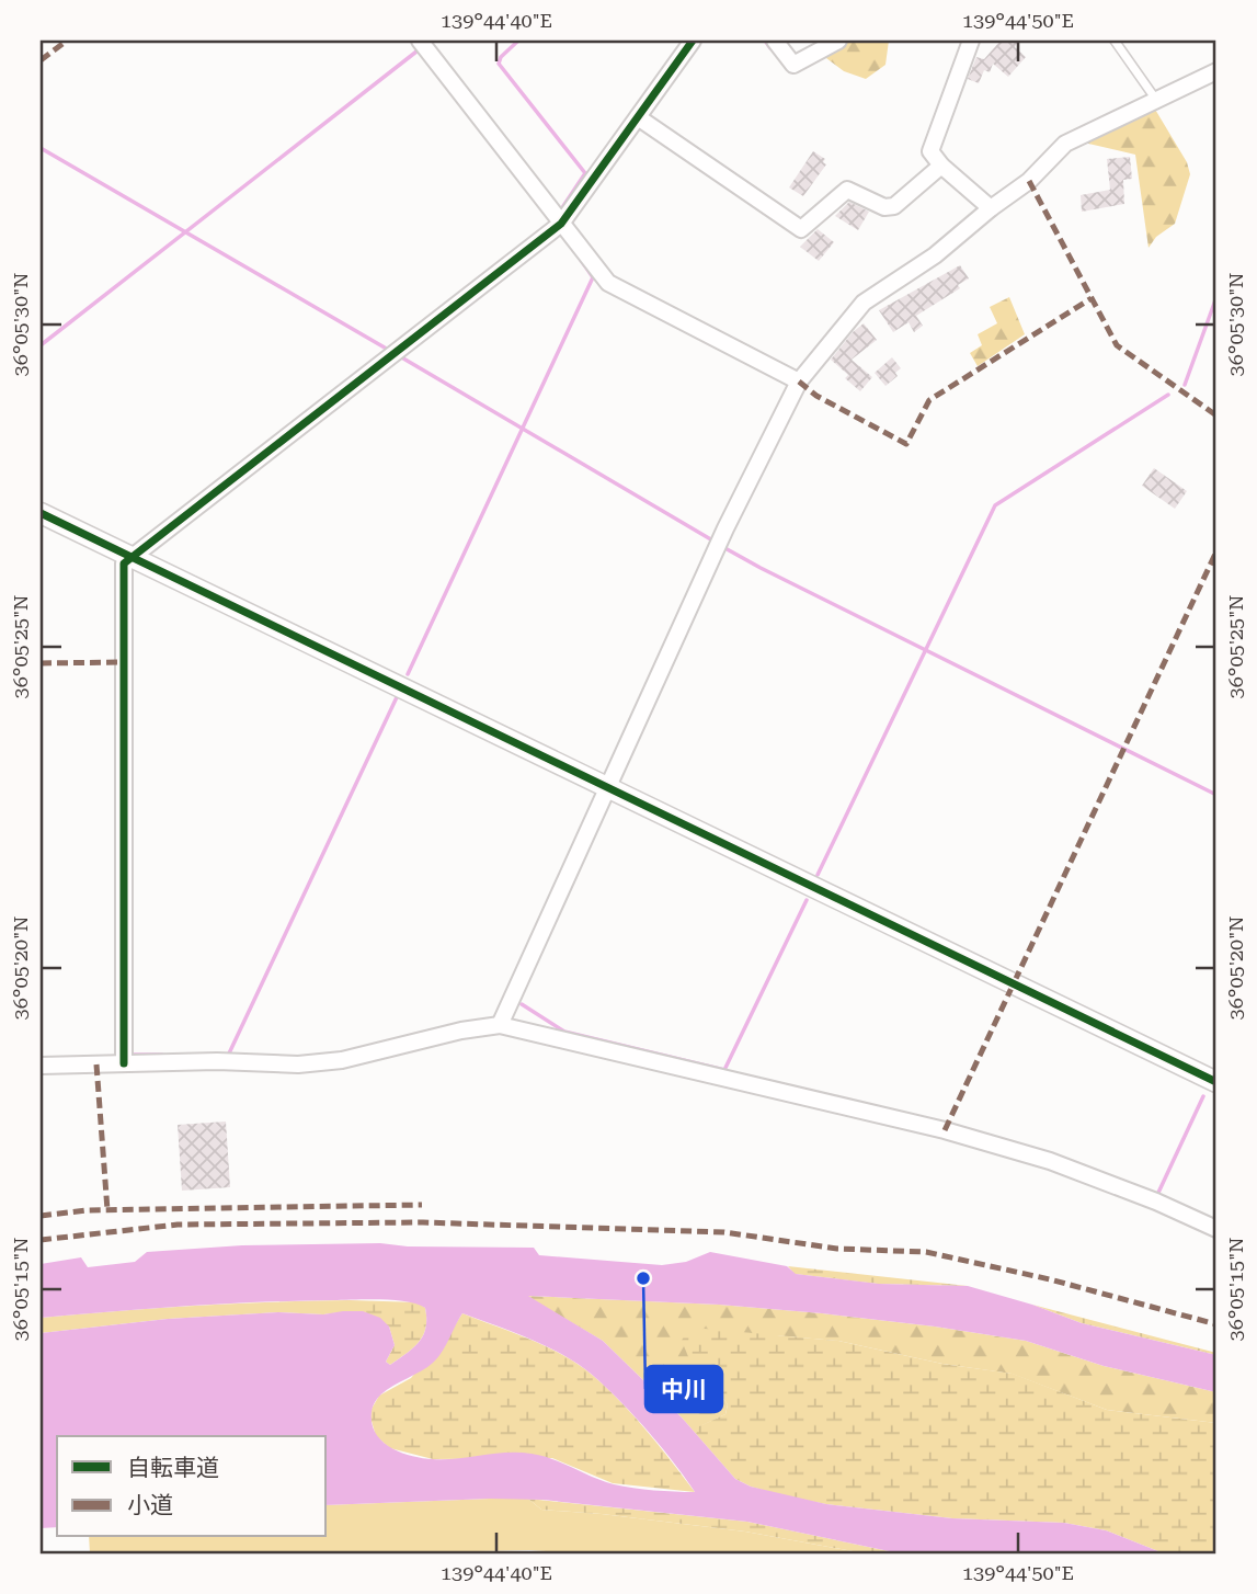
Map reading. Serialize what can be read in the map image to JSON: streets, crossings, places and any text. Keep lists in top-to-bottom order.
{
  "places": ["中川"],
  "legend": ["自転車道", "小道"],
  "coordinates": [
    "139°44'40\"E",
    "139°44'50\"E",
    "36°05'30\"N",
    "36°05'25\"N",
    "36°05'20\"N",
    "36°05'15\"N"
  ]
}
